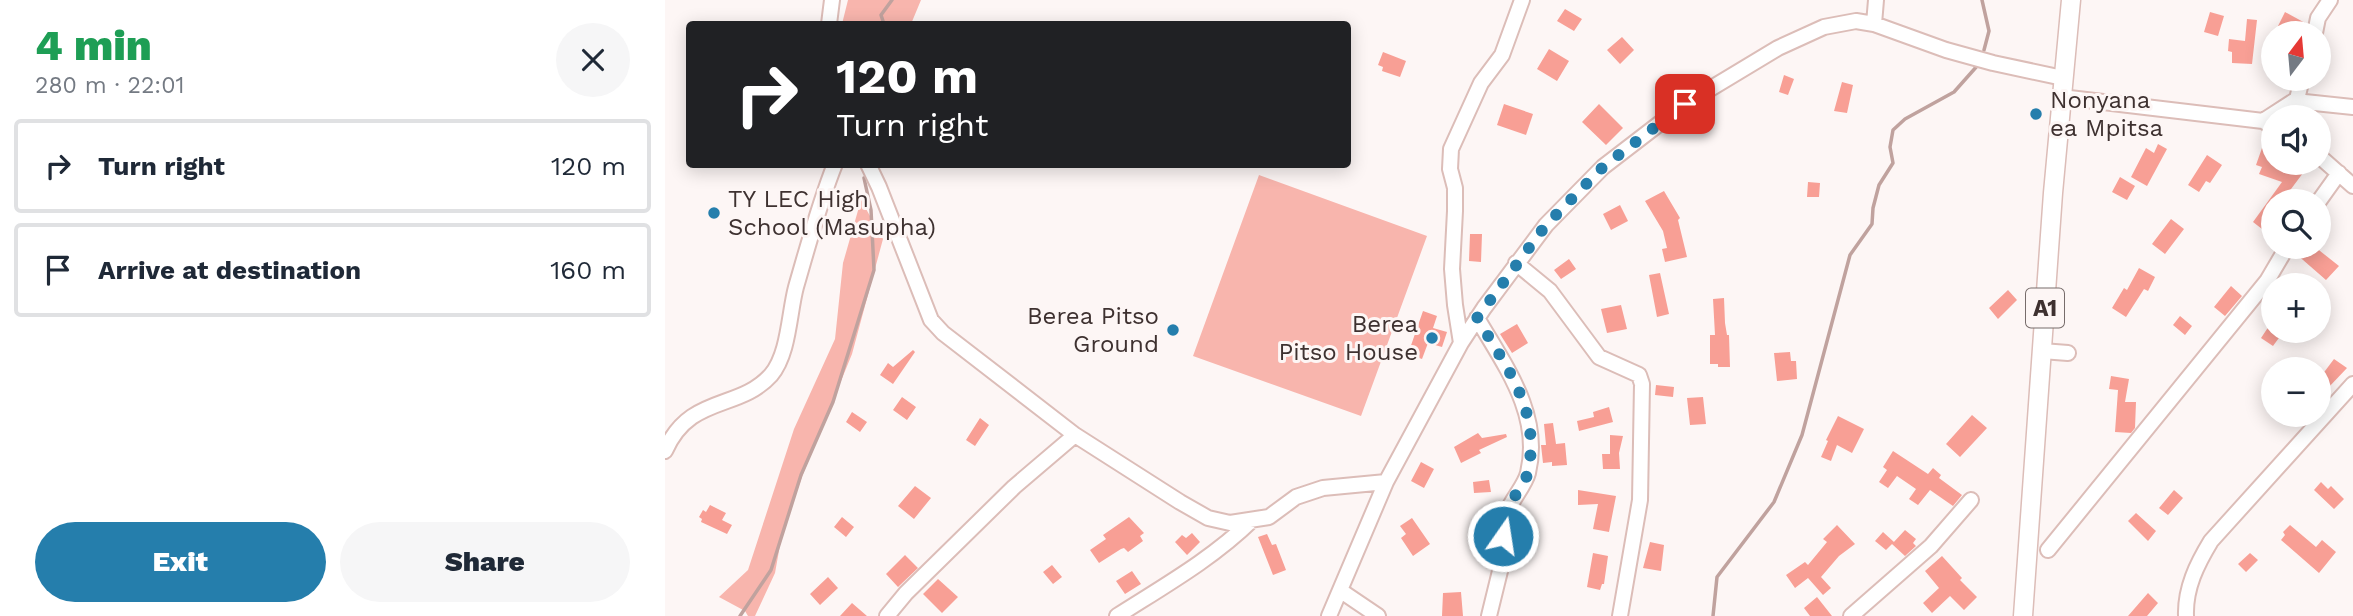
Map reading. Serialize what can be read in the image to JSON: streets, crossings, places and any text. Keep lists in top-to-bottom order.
{
  "streets": {
    "main road": ["A1"]
  },
  "places": [
    "Nonyana ea Mpitsa",
    "TY LEC High School (Masupha)",
    "Berea Pitso Ground",
    "Berea Pitso House"
  ],
  "north": "top",
  "page": {
    "heading": ["4 min", "280 m · 22:01"],
    "map_buttons": ["+", "−"],
    "turn": ["120 m", "Turn right"],
    "list": [
      {
        "name": "Turn right",
        "value": "120 m"
      },
      {
        "name": "Arrive at destination",
        "value": "160 m"
      }
    ],
    "buttons": ["Exit", "Share"]
  }
}
